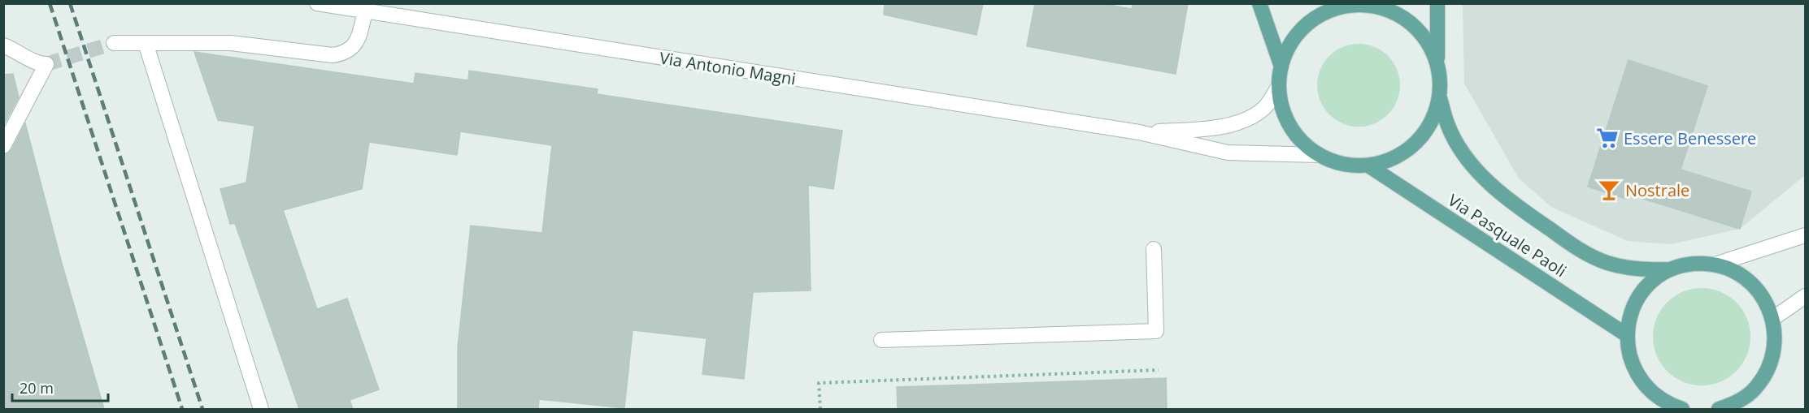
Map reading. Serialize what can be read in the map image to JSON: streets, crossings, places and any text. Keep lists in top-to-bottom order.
{
  "streets": {
    "main road": ["Via Pasquale Paoli"],
    "street": ["Via Antonio Magni"]
  },
  "places": {
    "supermarket": ["Essere Benessere"],
    "bar": ["Nostrale"]
  },
  "scale_bar": "20 m"
}
